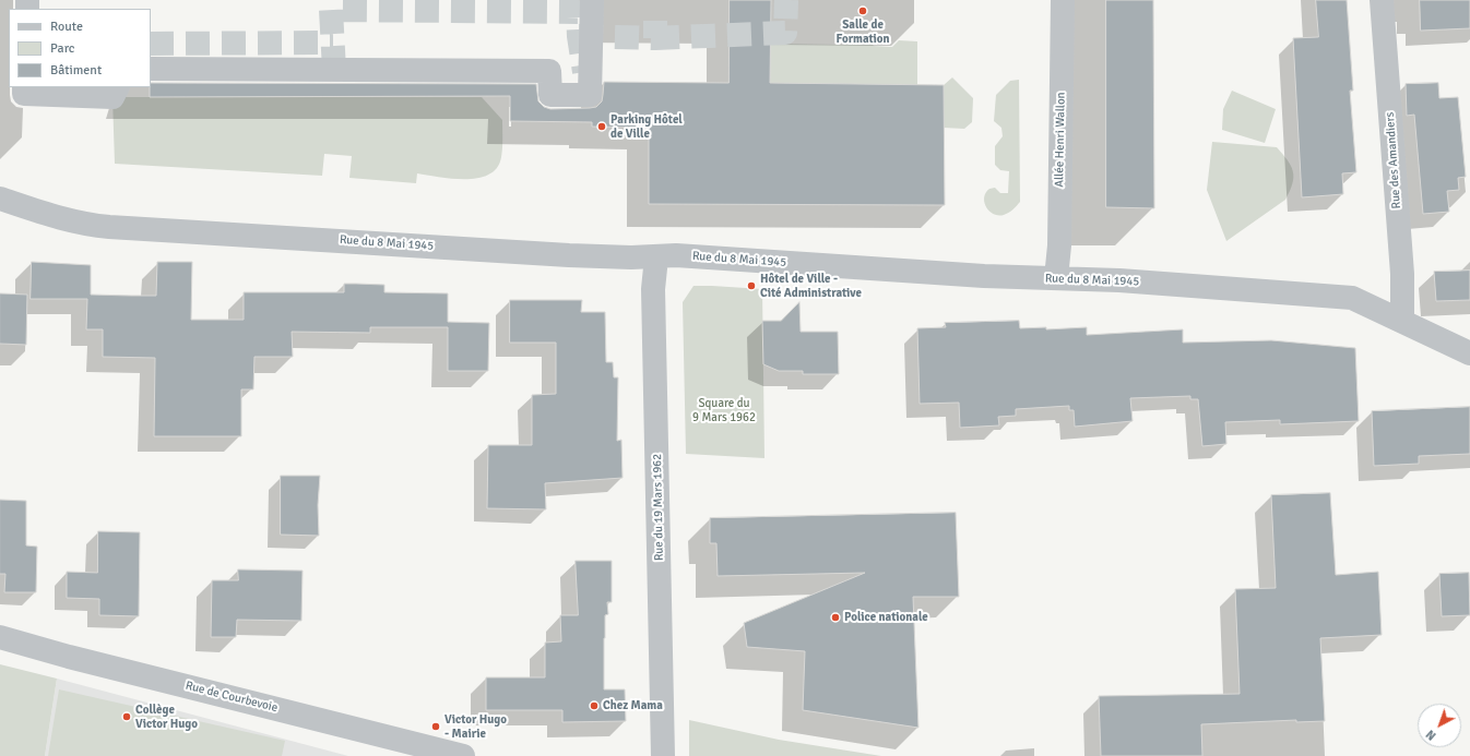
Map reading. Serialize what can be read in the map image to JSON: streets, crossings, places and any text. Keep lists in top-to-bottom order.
{
  "streets": {
    "street": [
      "Allée Henri Wallon",
      "Rue des Amandiers",
      "Rue du 8 Mai 1945",
      "Rue du 19 Mars 1962",
      "Rue de Courbevoie"
    ]
  },
  "crossings": [
    ["Allée Henri Wallon", "Rue du 8 Mai 1945"],
    ["Rue des Amandiers", "Rue du 8 Mai 1945"],
    ["Rue du 8 Mai 1945", "Rue du 19 Mars 1962"]
  ],
  "parks": ["Square du 9 Mars 1962"],
  "places": [
    "Salle de Formation",
    "Parking Hôtel de Ville",
    "Hôtel de Ville - Cité Administrative",
    "Police nationale",
    "Chez Mama",
    "Collège Victor Hugo",
    "Victor Hugo - Mairie"
  ],
  "legend": ["Route", "Parc", "Bâtiment"],
  "north": "bottom left"
}
